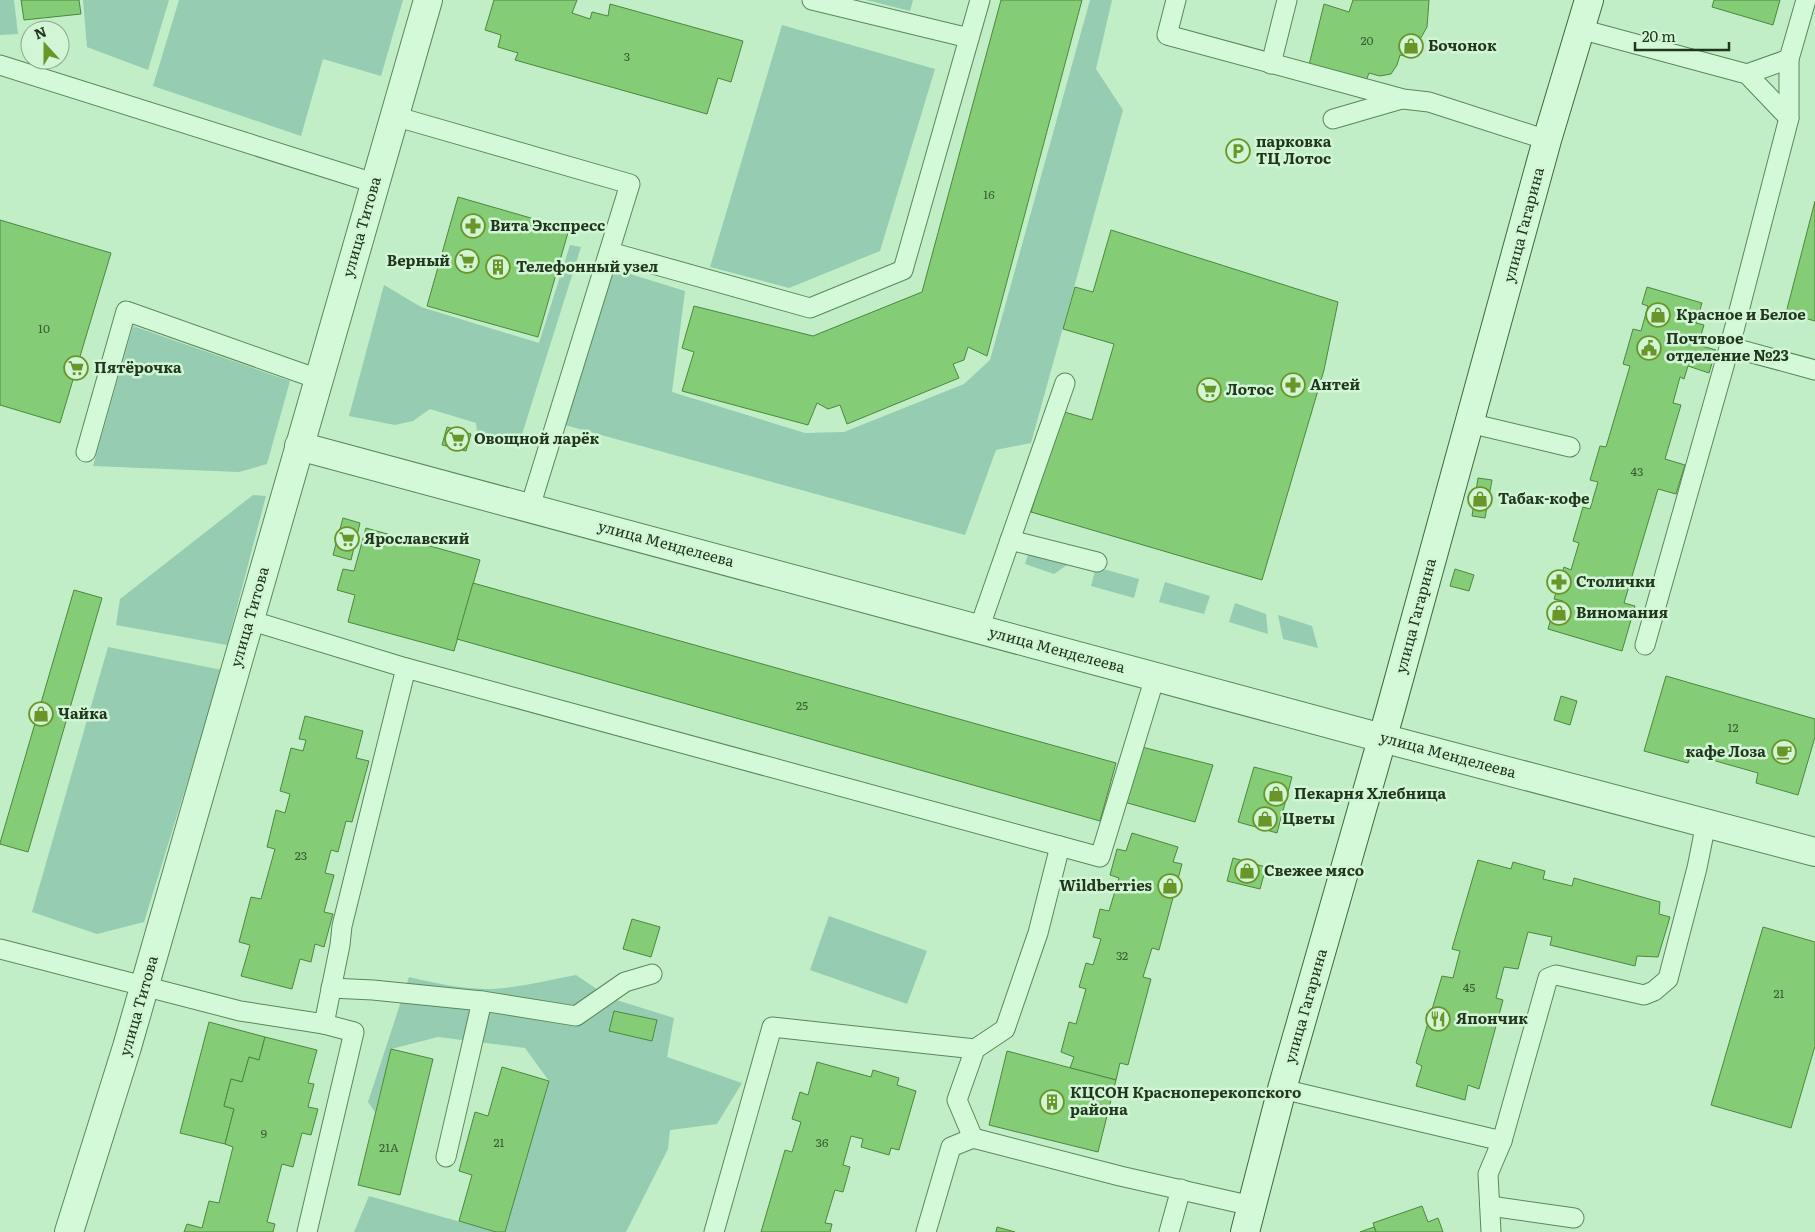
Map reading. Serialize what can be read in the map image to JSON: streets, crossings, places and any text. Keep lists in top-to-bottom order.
{
  "streets": {
    "street": ["улица Гагарина", "улица Титова", "улица Менделеева"]
  },
  "crossings": [
    ["улица Гагарина", "улица Менделеева"],
    ["улица Титова", "улица Менделеева"]
  ],
  "places": {
    "shop": [
      "Бочонок",
      "Красное и Белое",
      "Табак-кофе",
      "Виномания",
      "Чайка",
      "Пекарня Хлебница",
      "Цветы",
      "Свежее мясо",
      "Wildberries"
    ],
    "parking": ["парковка ТЦ Лотос"],
    "pharmacy": ["Вита Экспресс", "Антей", "Столички"],
    "supermarket": [
      "Верный",
      "Пятёрочка",
      "Лотос",
      "Овощной ларёк",
      "Ярославский"
    ],
    "building": ["Телефонный узел", "КЦСОН Красноперекопского района"],
    "public building": ["Почтовое отделение №23"],
    "cafe": ["кафе Лоза"],
    "restaurant": ["Япончик"]
  },
  "house_numbers": [
    "20",
    "3",
    "16",
    "10",
    "43",
    "25",
    "12",
    "23",
    "32",
    "45",
    "21",
    "9",
    "21",
    "36",
    "21А"
  ],
  "scale_bar": "20 m",
  "north": "top"
}
